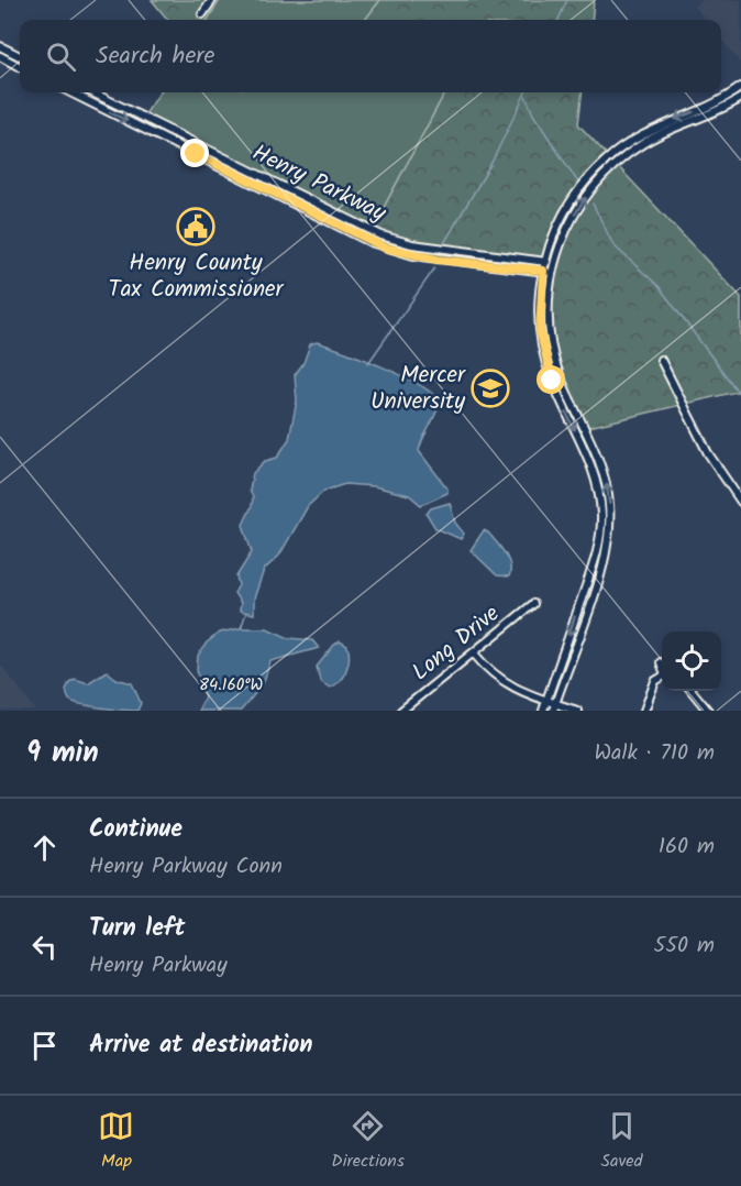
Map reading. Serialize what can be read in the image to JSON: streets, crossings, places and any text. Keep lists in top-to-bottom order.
{
  "streets": {
    "street": ["Henry Parkway", "Long Drive"]
  },
  "places": {
    "public building": ["Henry County Tax Commissioner"],
    "school or university": ["Mercer University"]
  },
  "page": {
    "search": "Search here",
    "heading": ["9 min", "Walk · 710 m"],
    "list": [
      ["Continue", "Henry Parkway Conn", "160 m"],
      ["Turn left", "Henry Parkway", "550 m"],
      "Arrive at destination"
    ],
    "nav": ["Map", "Directions", "Saved"]
  },
  "coordinates": ["84.160°W"]
}
